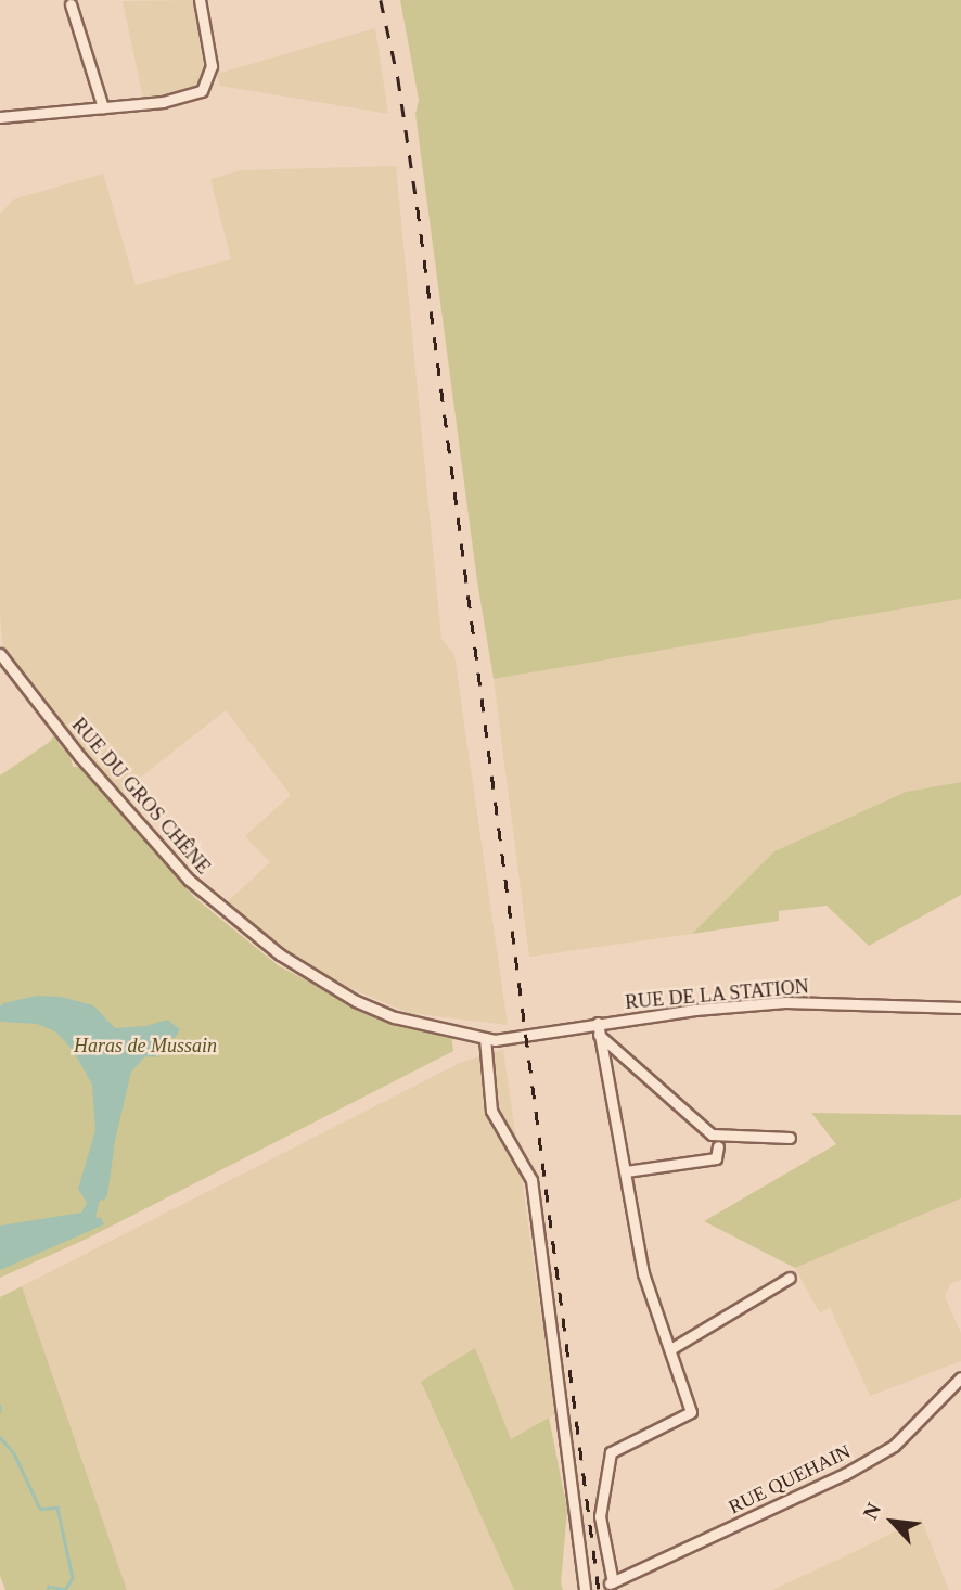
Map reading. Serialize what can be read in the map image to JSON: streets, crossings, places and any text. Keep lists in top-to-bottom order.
{
  "streets": {
    "street": ["RUE DU GROS CHÊNE", "RUE DE LA STATION", "RUE QUEHAIN"]
  },
  "crossings": [
    ["RUE DU GROS CHÊNE", "RUE DE LA STATION"]
  ],
  "parks": ["Haras de Mussain"],
  "north": "top left"
}
